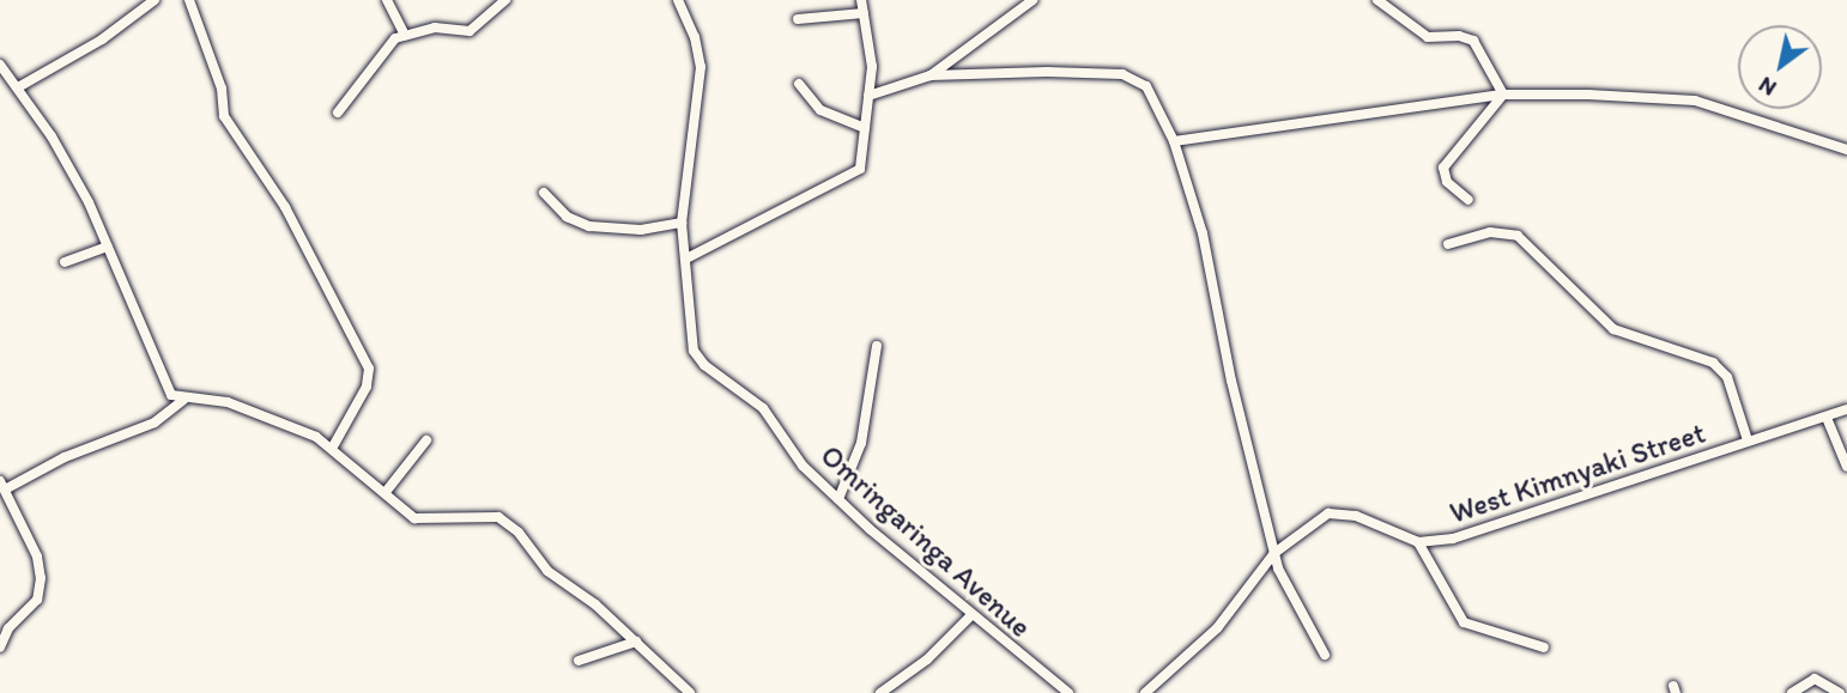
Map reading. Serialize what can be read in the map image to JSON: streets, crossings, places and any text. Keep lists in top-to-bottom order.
{
  "streets": {
    "street": ["West Kimnyaki Street", "Omringaringa Avenue"]
  },
  "north": "bottom left"
}
